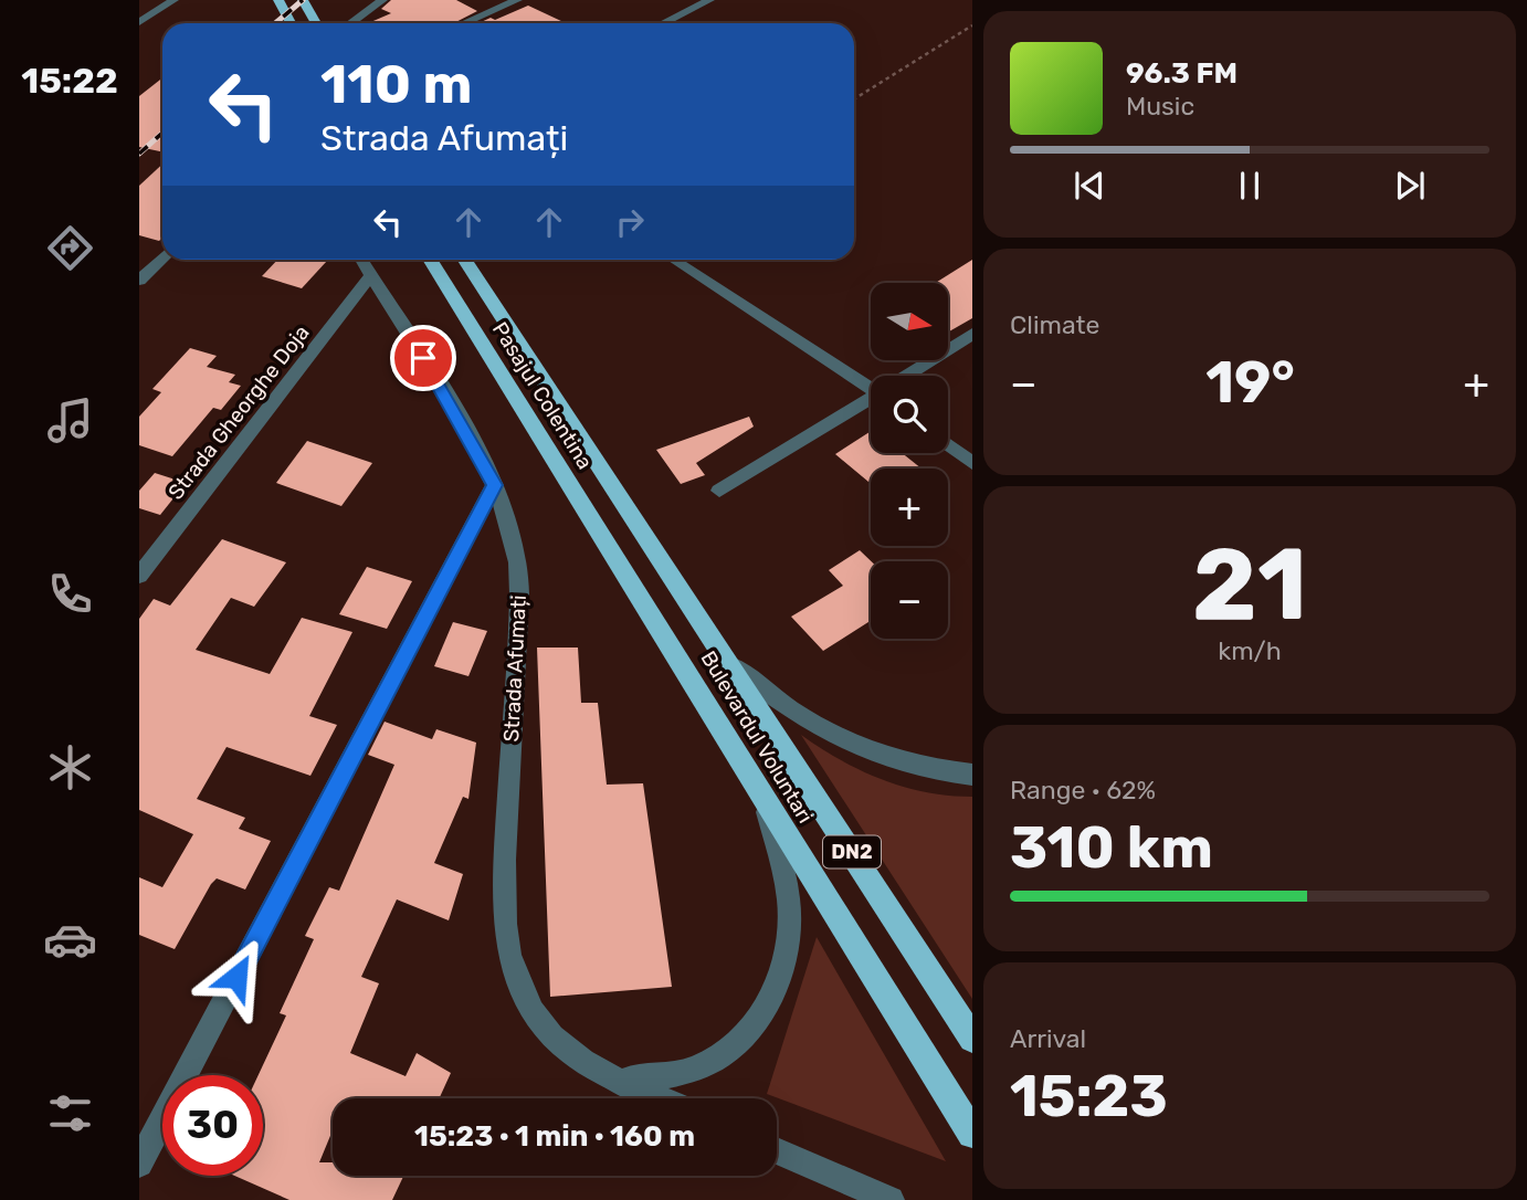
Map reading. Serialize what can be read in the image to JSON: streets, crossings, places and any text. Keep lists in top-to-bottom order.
{
  "streets": {
    "highway": ["Pasajul Colentina", "Bulevardul Voluntari", "DN2"],
    "street": ["Strada Gheorghe Doja", "Strada Afumați"]
  },
  "crossings": [
    ["Pasajul Colentina", "Bulevardul Voluntari"],
    ["Strada Gheorghe Doja", "Strada Afumați"],
    ["Strada Afumați", "Bulevardul Voluntari"]
  ],
  "north": "right",
  "page": {
    "tabs": "15:22",
    "turn": ["110 m", "Strada Afumați"],
    "song": ["96.3 FM", "Music"],
    "tile": [
      "Climate",
      ["21", "km/h"],
      ["Range · 62%", "310 km"],
      ["Arrival", "15:23"]
    ],
    "map_buttons": ["+", "−"],
    "heat": ["−", "19°", "+"],
    "limit": "30",
    "trip": "15:23 · 1 min · 160 m"
  }
}
